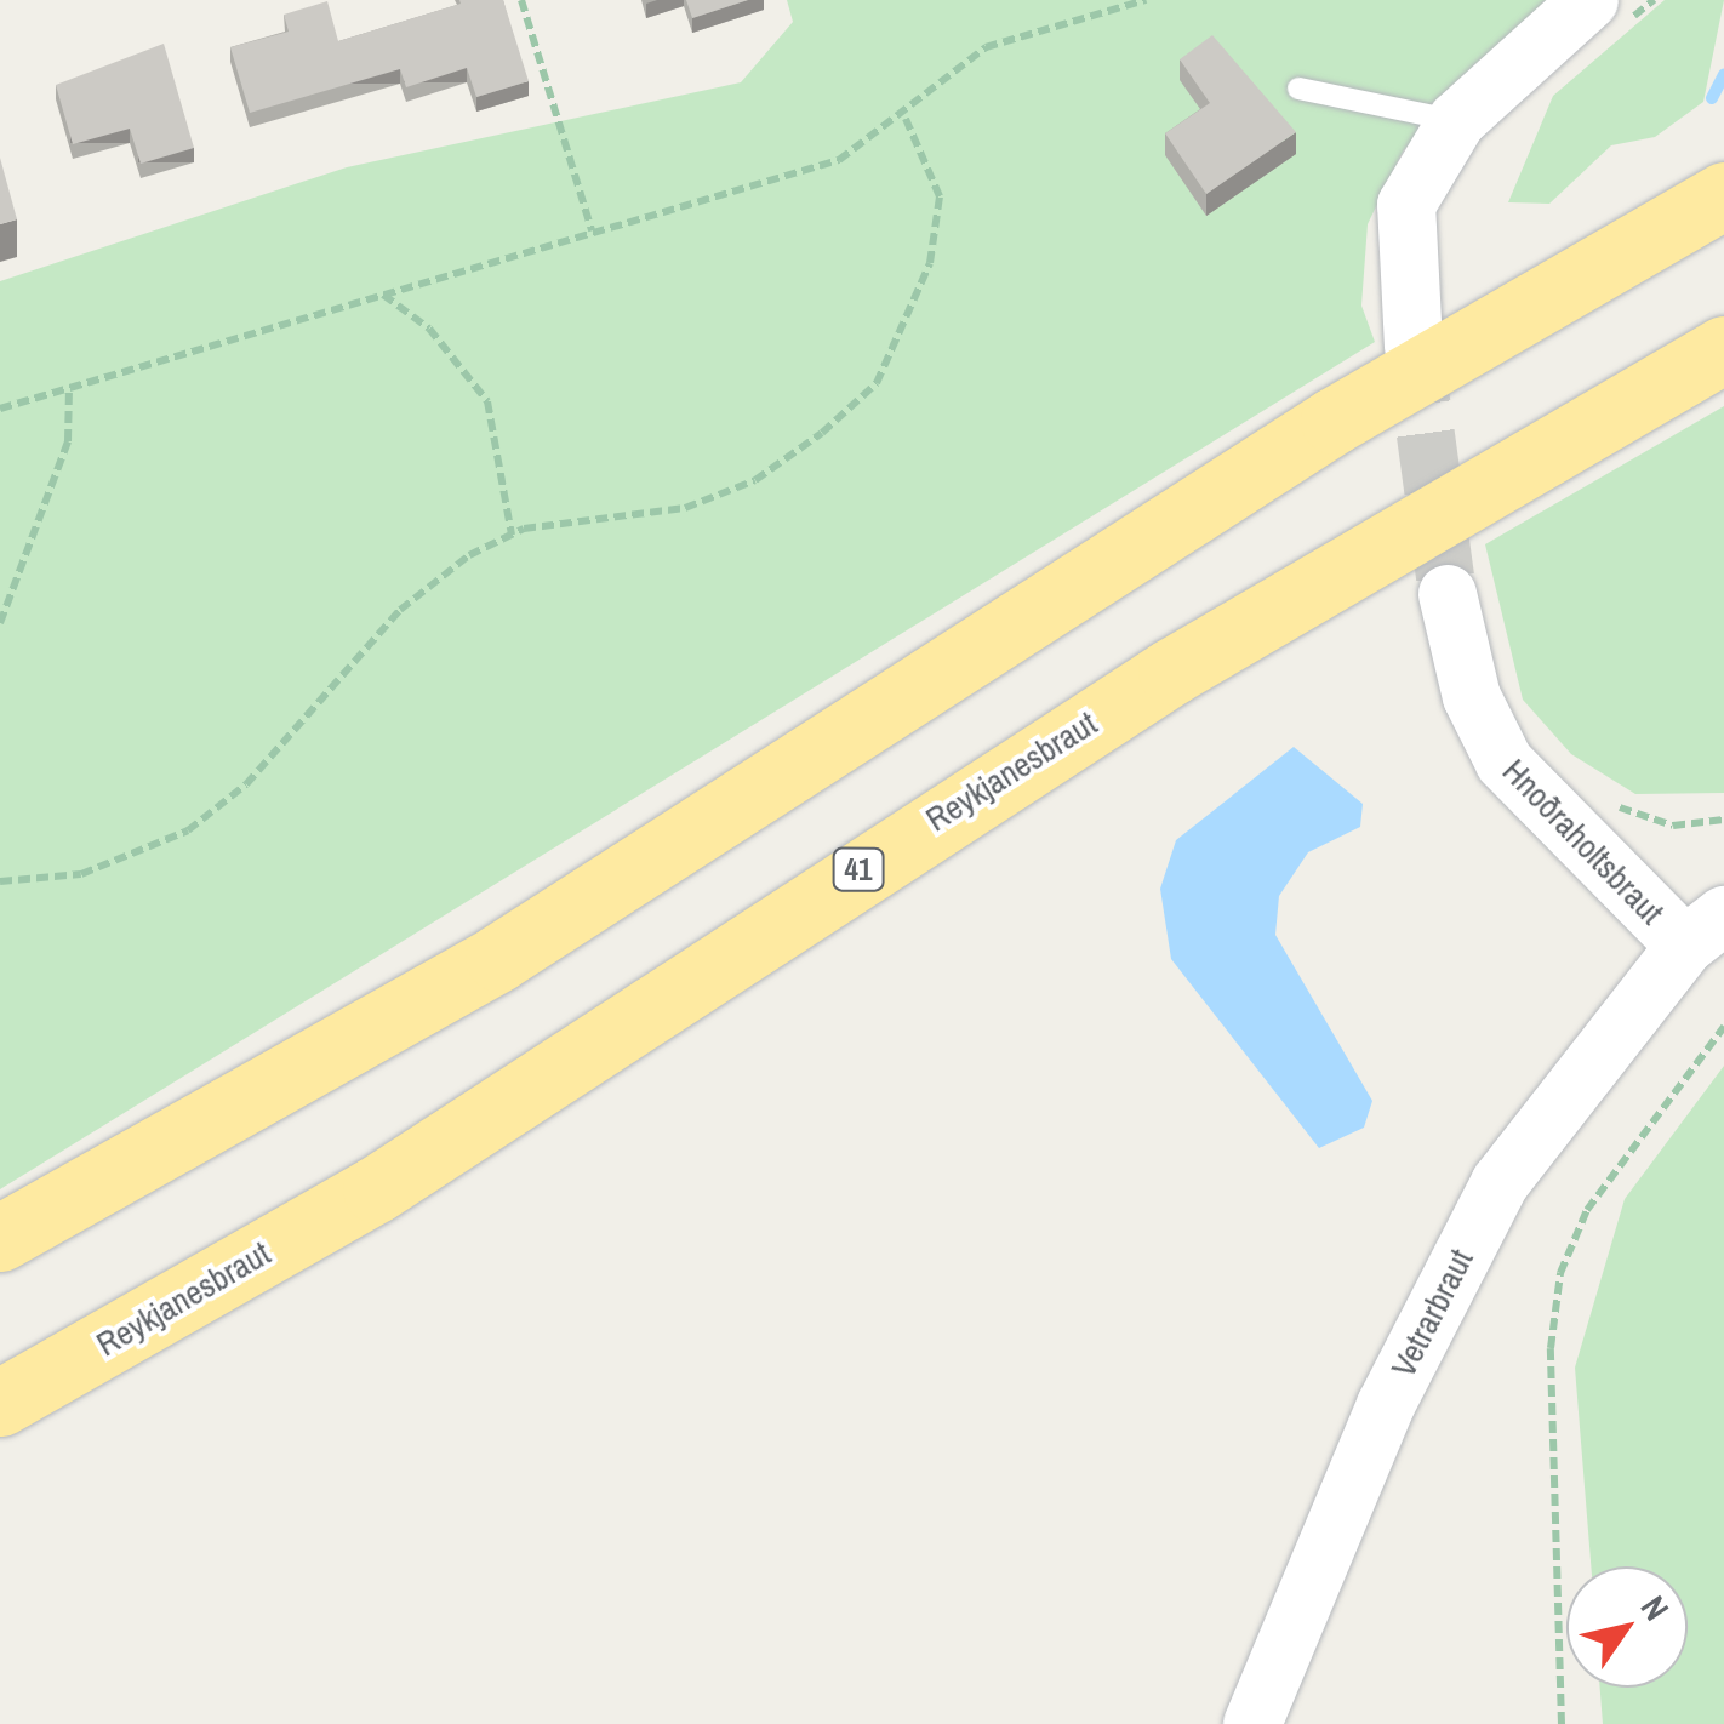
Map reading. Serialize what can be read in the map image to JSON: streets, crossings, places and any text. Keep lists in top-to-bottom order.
{
  "streets": {
    "highway": ["Reykjanesbraut", "41"],
    "street": ["Hnoðraholtsbraut", "Vetrarbraut"]
  },
  "crossings": [
    ["Hnoðraholtsbraut", "Vetrarbraut"]
  ],
  "north": "top right"
}
